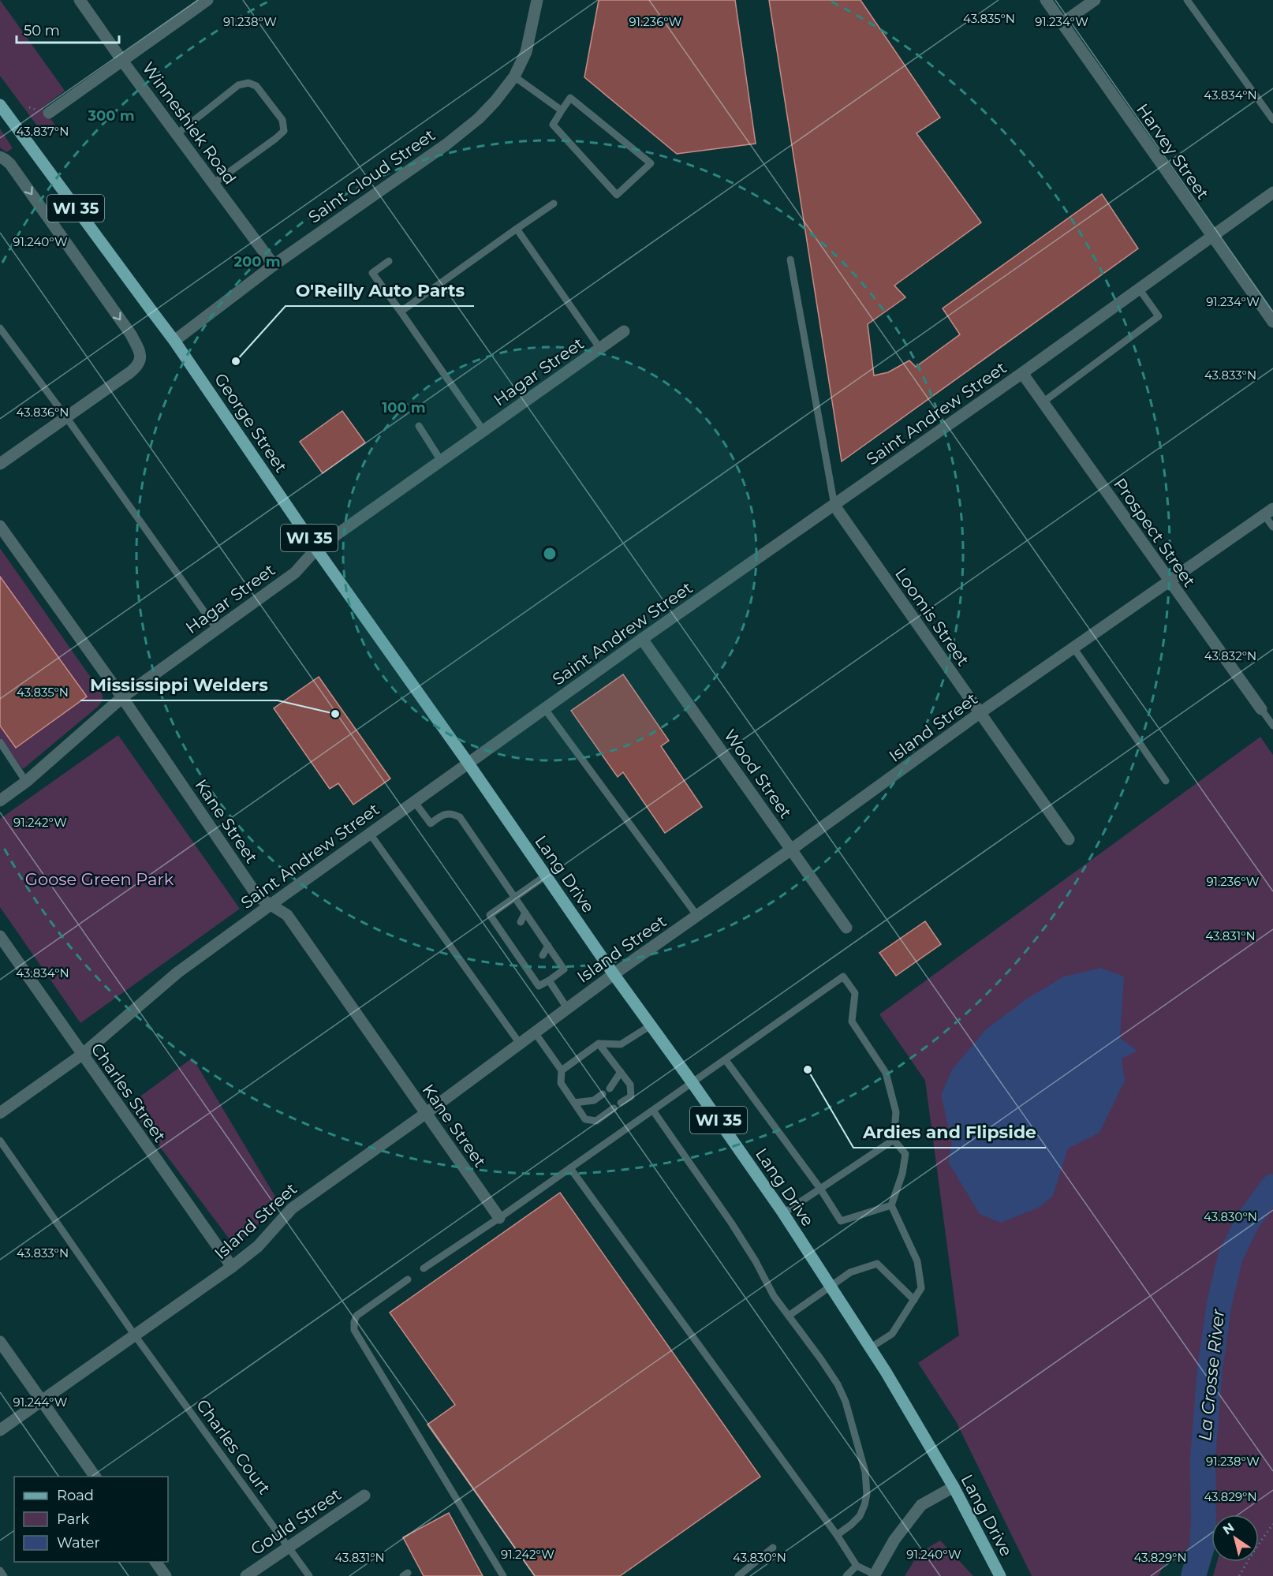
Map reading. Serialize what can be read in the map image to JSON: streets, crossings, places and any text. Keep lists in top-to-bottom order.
{
  "streets": {
    "main road": ["WI 35", "George Street", "Lang Drive"],
    "street": [
      "Winneshiek Road",
      "Harvey Street",
      "Saint Cloud Street",
      "Hagar Street",
      "Saint Andrew Street",
      "Prospect Street",
      "Loomis Street",
      "Island Street",
      "Wood Street",
      "Kane Street",
      "Charles Street",
      "Gould Street"
    ],
    "lane": ["Charles Court"]
  },
  "crossings": [
    ["Winneshiek Road", "Saint Cloud Street"],
    ["Harvey Street", "Saint Andrew Street"],
    ["Saint Cloud Street", "George Street"],
    ["Hagar Street", "George Street"],
    ["Hagar Street", "Kane Street"],
    ["Saint Andrew Street", "George Street"],
    ["Saint Andrew Street", "Prospect Street"],
    ["Saint Andrew Street", "Loomis Street"],
    ["Saint Andrew Street", "Wood Street"],
    ["Saint Andrew Street", "Kane Street"],
    ["Saint Andrew Street", "Lang Drive"],
    ["Saint Andrew Street", "Charles Street"],
    ["George Street", "Lang Drive"],
    ["Prospect Street", "Island Street"],
    ["Loomis Street", "Island Street"],
    ["Island Street", "Wood Street"],
    ["Island Street", "Kane Street"],
    ["Island Street", "Lang Drive"],
    ["Island Street", "Charles Street"],
    ["Island Street", "Charles Court"],
    ["Charles Court", "Gould Street"]
  ],
  "water": ["La Crosse River"],
  "parks": ["Goose Green Park"],
  "places": ["O'Reilly Auto Parts", "Mississippi Welders", "Ardies and Flipside"],
  "legend": ["Road", "Park", "Water"],
  "scale_bar": "50 m",
  "north": "top left",
  "coordinates": [
    "43.835°N",
    "91.234°W",
    "91.238°W",
    "91.236°W",
    "43.834°N",
    "43.837°N",
    "91.240°W",
    "43.833°N",
    "43.836°N",
    "43.832°N",
    "91.242°W",
    "43.831°N",
    "43.830°N",
    "91.244°W",
    "43.829°N"
  ],
  "rings": ["300 m", "200 m", "100 m"]
}
